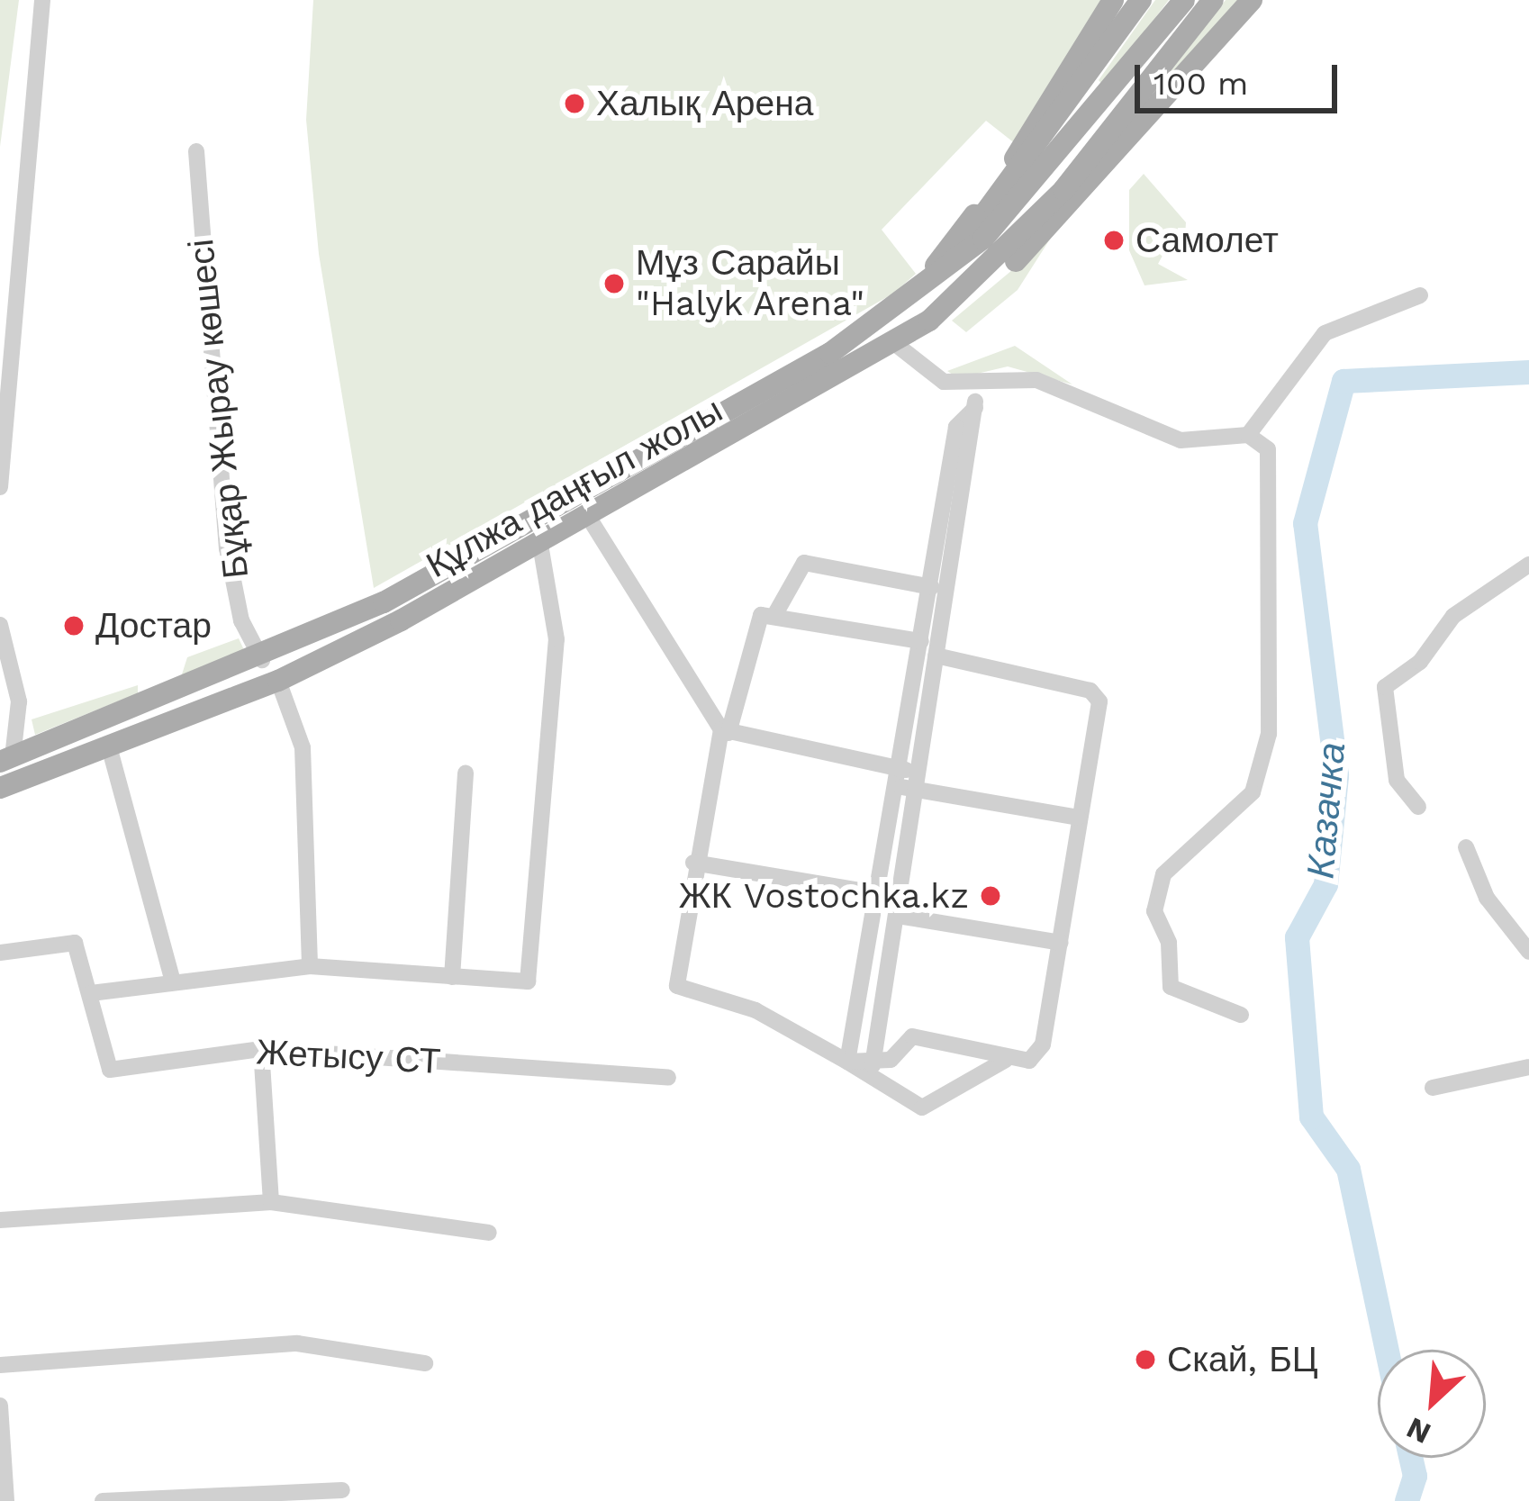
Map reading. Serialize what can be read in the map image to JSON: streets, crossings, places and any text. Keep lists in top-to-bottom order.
{
  "streets": {
    "main road": ["Құлжа даңғыл жолы"],
    "street": ["Бұқар Жырау көшесі", "Жетысу СТ"]
  },
  "crossings": [
    ["Бұқар Жырау көшесі", "Құлжа даңғыл жолы"]
  ],
  "water": ["Казачка"],
  "places": [
    "Халық Арена",
    "Самолет",
    "Мұз Сарайы \"Halyk Arena\"",
    "Достар",
    "ЖК Vostochka.kz",
    "Скай, БЦ"
  ],
  "scale_bar": "100 m",
  "north": "bottom left"
}
